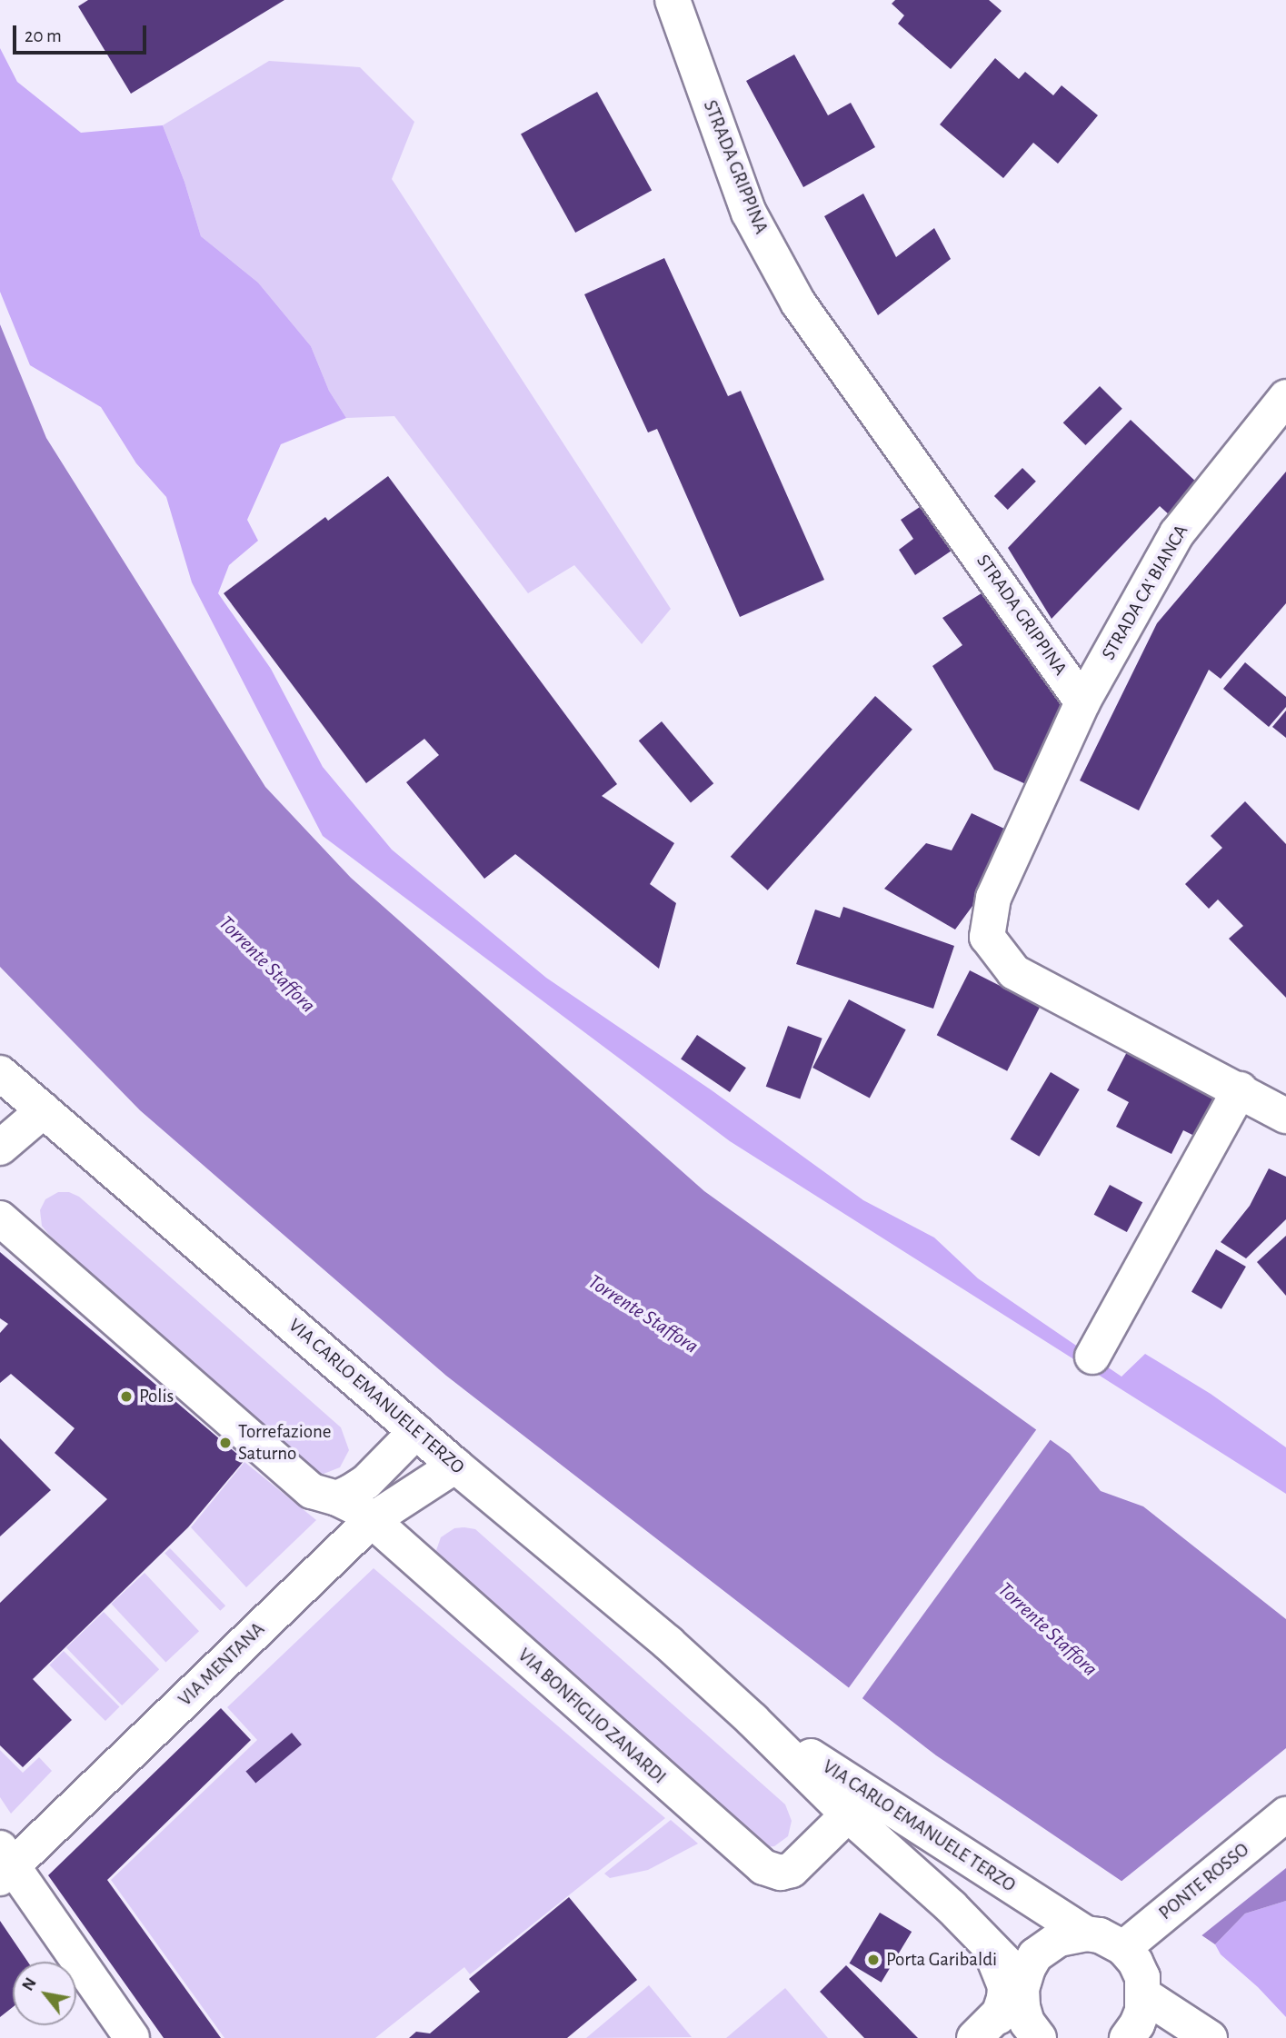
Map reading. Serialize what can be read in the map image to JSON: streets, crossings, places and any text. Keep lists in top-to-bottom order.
{
  "streets": {
    "street": [
      "STRADA GRIPPINA",
      "STRADA CA' BIANCA",
      "VIA CARLO EMANUELE TERZO",
      "VIA MENTANA",
      "VIA BONFIGLIO ZANARDI",
      "PONTE ROSSO"
    ]
  },
  "crossings": [
    ["STRADA GRIPPINA", "STRADA CA' BIANCA"],
    ["VIA CARLO EMANUELE TERZO", "VIA MENTANA"],
    ["VIA CARLO EMANUELE TERZO", "VIA BONFIGLIO ZANARDI"],
    ["VIA CARLO EMANUELE TERZO", "PONTE ROSSO"],
    ["VIA MENTANA", "VIA BONFIGLIO ZANARDI"]
  ],
  "water": ["Torrente Staffora"],
  "places": ["Polis", "Torrefazione Saturno", "Porta Garibaldi"],
  "scale_bar": "20 m",
  "north": "top left"
}
